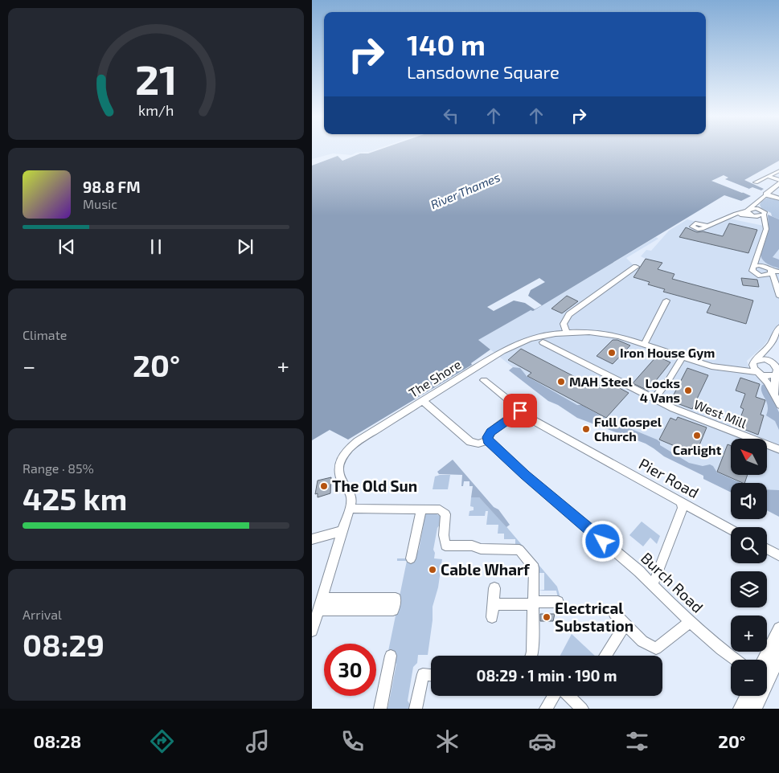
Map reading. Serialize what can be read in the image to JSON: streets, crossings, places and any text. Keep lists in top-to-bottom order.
{
  "streets": {
    "street": [
      "The Shore",
      "West Mill",
      "Pier Road",
      "Burch Road"
    ]
  },
  "water": ["River Thames"],
  "places": [
    "Iron House Gym",
    "MAH Steel",
    "Locks 4 Vans",
    "Full Gospel Church",
    "Carlight",
    "The Old Sun",
    "Cable Wharf",
    "Electrical Substation"
  ],
  "north": "top left",
  "page": {
    "turn": ["140 m", "Lansdowne Square"],
    "song": ["98.8 FM", "Music"],
    "tile": [
      "Climate",
      ["Range · 85%", "425 km"],
      ["Arrival", "08:29"]
    ],
    "heat": ["−", "20°", "+"],
    "map_buttons": ["+", "−"],
    "limit": "30",
    "trip": "08:29 · 1 min · 190 m",
    "tabs": ["08:28", "20°"],
    "gauge": ["21", "km/h"]
  }
}
